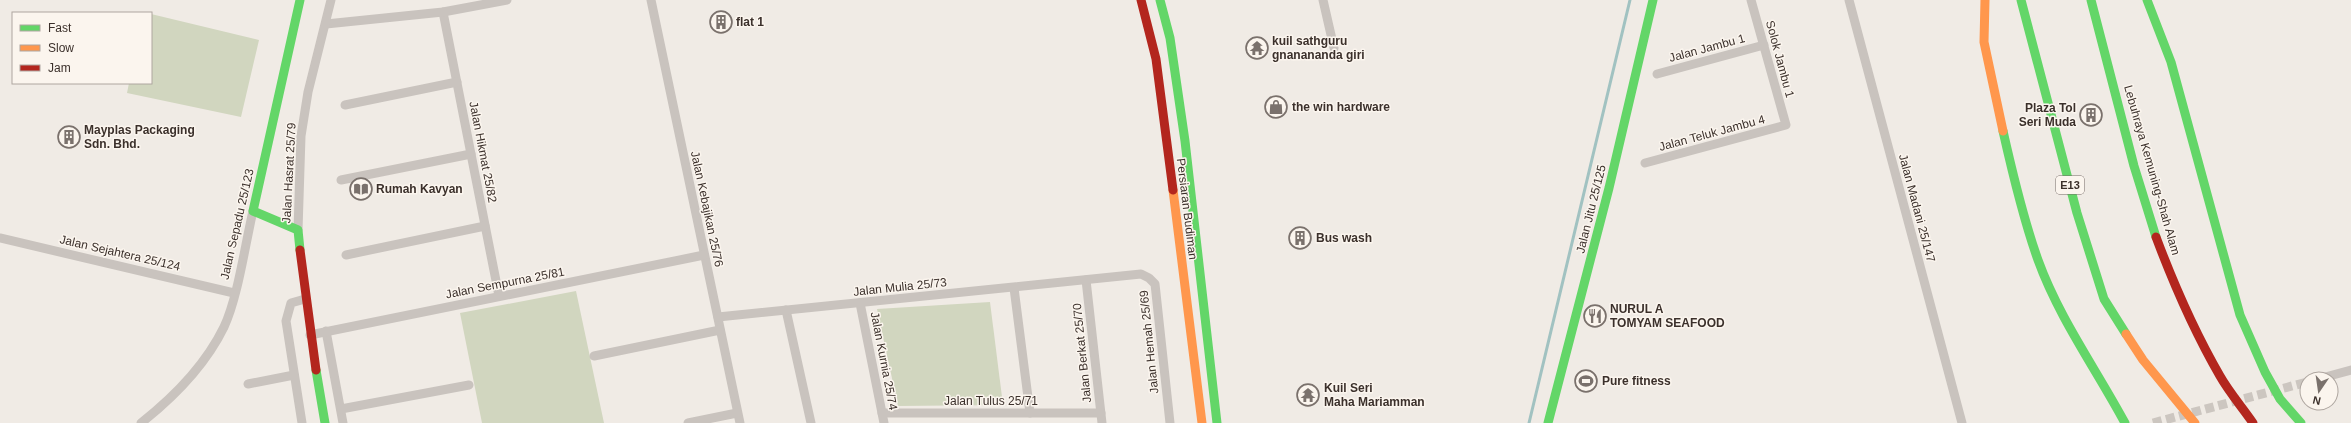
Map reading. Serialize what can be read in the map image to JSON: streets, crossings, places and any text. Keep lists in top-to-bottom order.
{
  "streets": {
    "main road": [
      "Lebuhraya Kemuning-Shah Alam",
      "Jalan Hasrat 25/79",
      "E13",
      "Persiaran Budiman",
      "Jalan Jitu 25/125",
      "Jalan Sepadu 25/123"
    ],
    "street": [
      "Jalan Jambu 1",
      "Solok Jambu 1",
      "Jalan Teluk Jambu 4",
      "Jalan Hikmat 25/82",
      "Jalan Madani 25/147",
      "Jalan Kebajikan 25/76",
      "Jalan Sejahtera 25/124",
      "Jalan Sempurna 25/81",
      "Jalan Mulia 25/73",
      "Jalan Hemah 25/69",
      "Jalan Berkat 25/70",
      "Jalan Kurnia 25/74",
      "Jalan Tulus 25/71"
    ]
  },
  "crossings": [
    ["Jalan Jambu 1", "Solok Jambu 1"],
    ["Solok Jambu 1", "Jalan Teluk Jambu 4"],
    ["Jalan Hikmat 25/82", "Jalan Sempurna 25/81"],
    ["Jalan Hasrat 25/79", "Jalan Sepadu 25/123"],
    ["Jalan Hasrat 25/79", "Jalan Sempurna 25/81"],
    ["Jalan Kebajikan 25/76", "Jalan Sempurna 25/81"],
    ["Jalan Kebajikan 25/76", "Jalan Mulia 25/73"],
    ["Jalan Sepadu 25/123", "Jalan Sejahtera 25/124"],
    ["Jalan Mulia 25/73", "Jalan Hemah 25/69"],
    ["Jalan Mulia 25/73", "Jalan Berkat 25/70"],
    ["Jalan Mulia 25/73", "Jalan Kurnia 25/74"],
    ["Jalan Hemah 25/69", "Jalan Berkat 25/70"],
    ["Jalan Berkat 25/70", "Jalan Tulus 25/71"],
    ["Jalan Kurnia 25/74", "Jalan Tulus 25/71"]
  ],
  "places": {
    "building": [
      "flat 1",
      "Plaza Tol Seri Muda",
      "Mayplas Packaging Sdn. Bhd.",
      "Bus wash"
    ],
    "temple": ["kuil sathguru gnanananda giri", "Kuil Seri Maha Mariamman"],
    "shop": ["the win hardware"],
    "library": ["Rumah Kavyan"],
    "restaurant": ["NURUL A TOMYAM SEAFOOD"],
    "sports": ["Pure fitness"]
  },
  "legend": ["Fast", "Slow", "Jam"],
  "north": "bottom"
}
